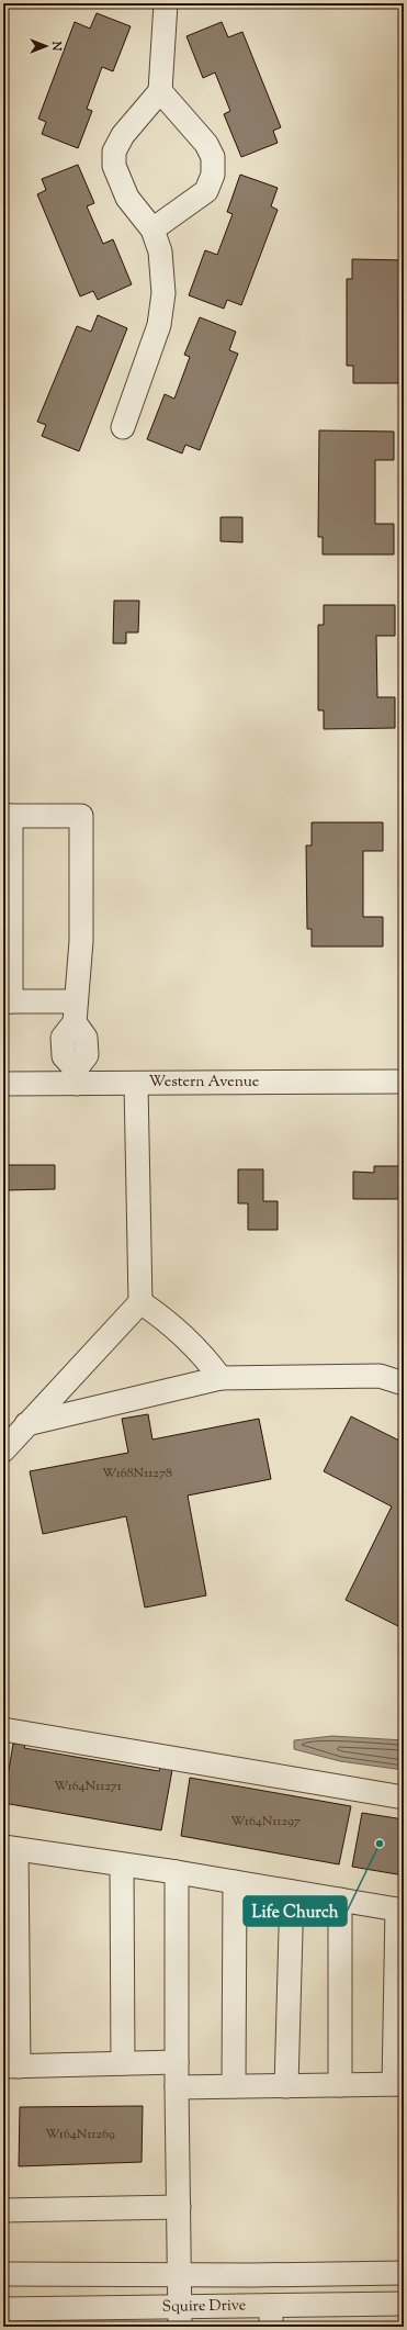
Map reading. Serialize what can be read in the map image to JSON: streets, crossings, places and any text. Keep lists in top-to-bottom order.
{
  "streets": {
    "street": ["Western Avenue", "Squire Drive"]
  },
  "places": ["Life Church"],
  "house_numbers": [
    "W168N11278",
    "W164N11271",
    "W164N11297",
    "W164N11269"
  ],
  "north": "right"
}
